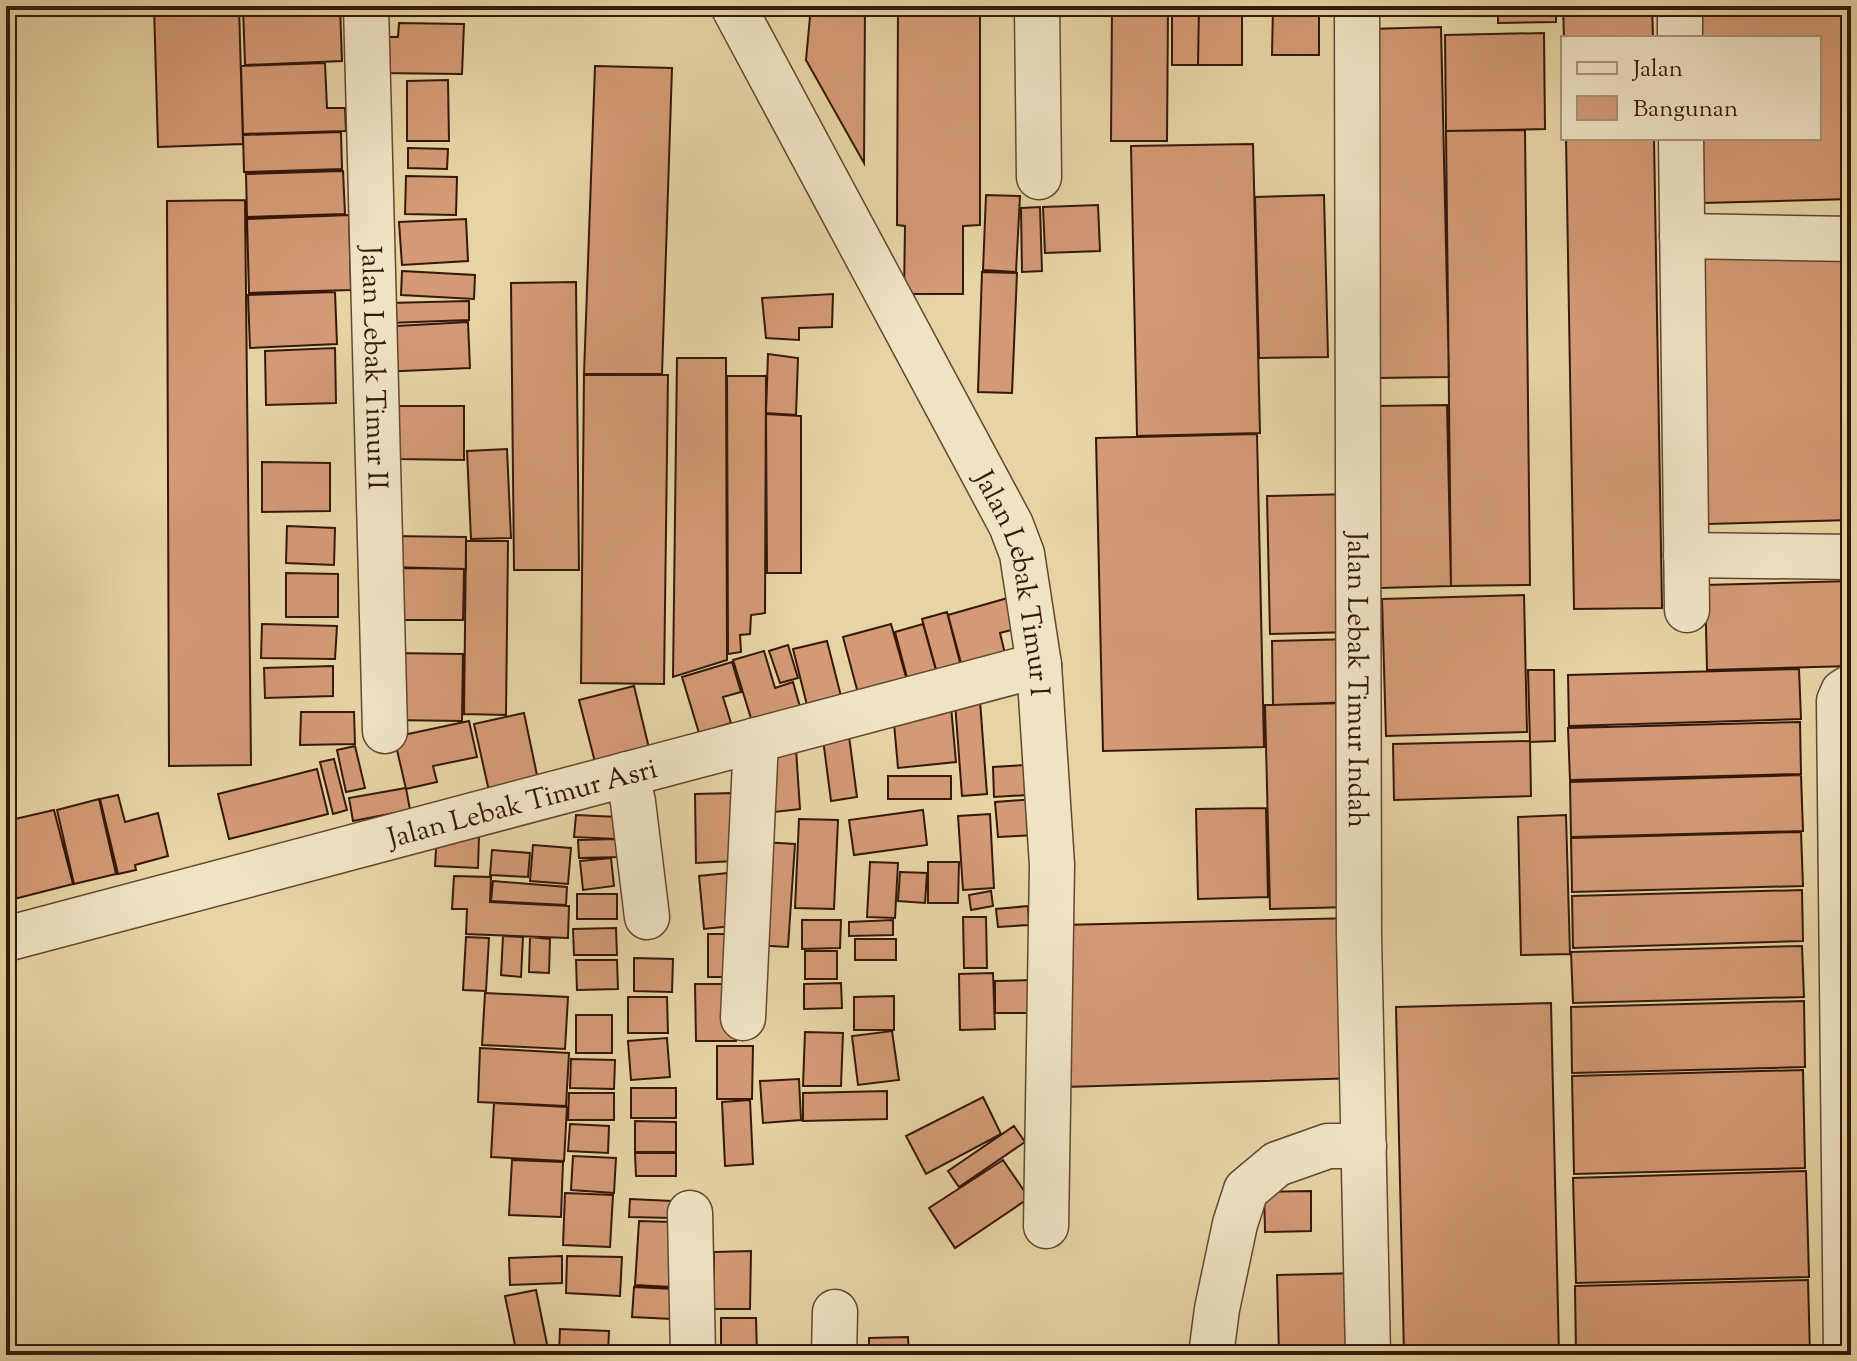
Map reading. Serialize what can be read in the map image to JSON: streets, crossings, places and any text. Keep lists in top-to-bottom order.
{
  "streets": {
    "street": [
      "Jalan Lebak Timur II",
      "Jalan Lebak Timur I",
      "Jalan Lebak Timur Indah",
      "Jalan Lebak Timur Asri"
    ]
  },
  "crossings": [
    ["Jalan Lebak Timur I", "Jalan Lebak Timur Asri"]
  ],
  "legend": ["Jalan", "Bangunan"]
}
